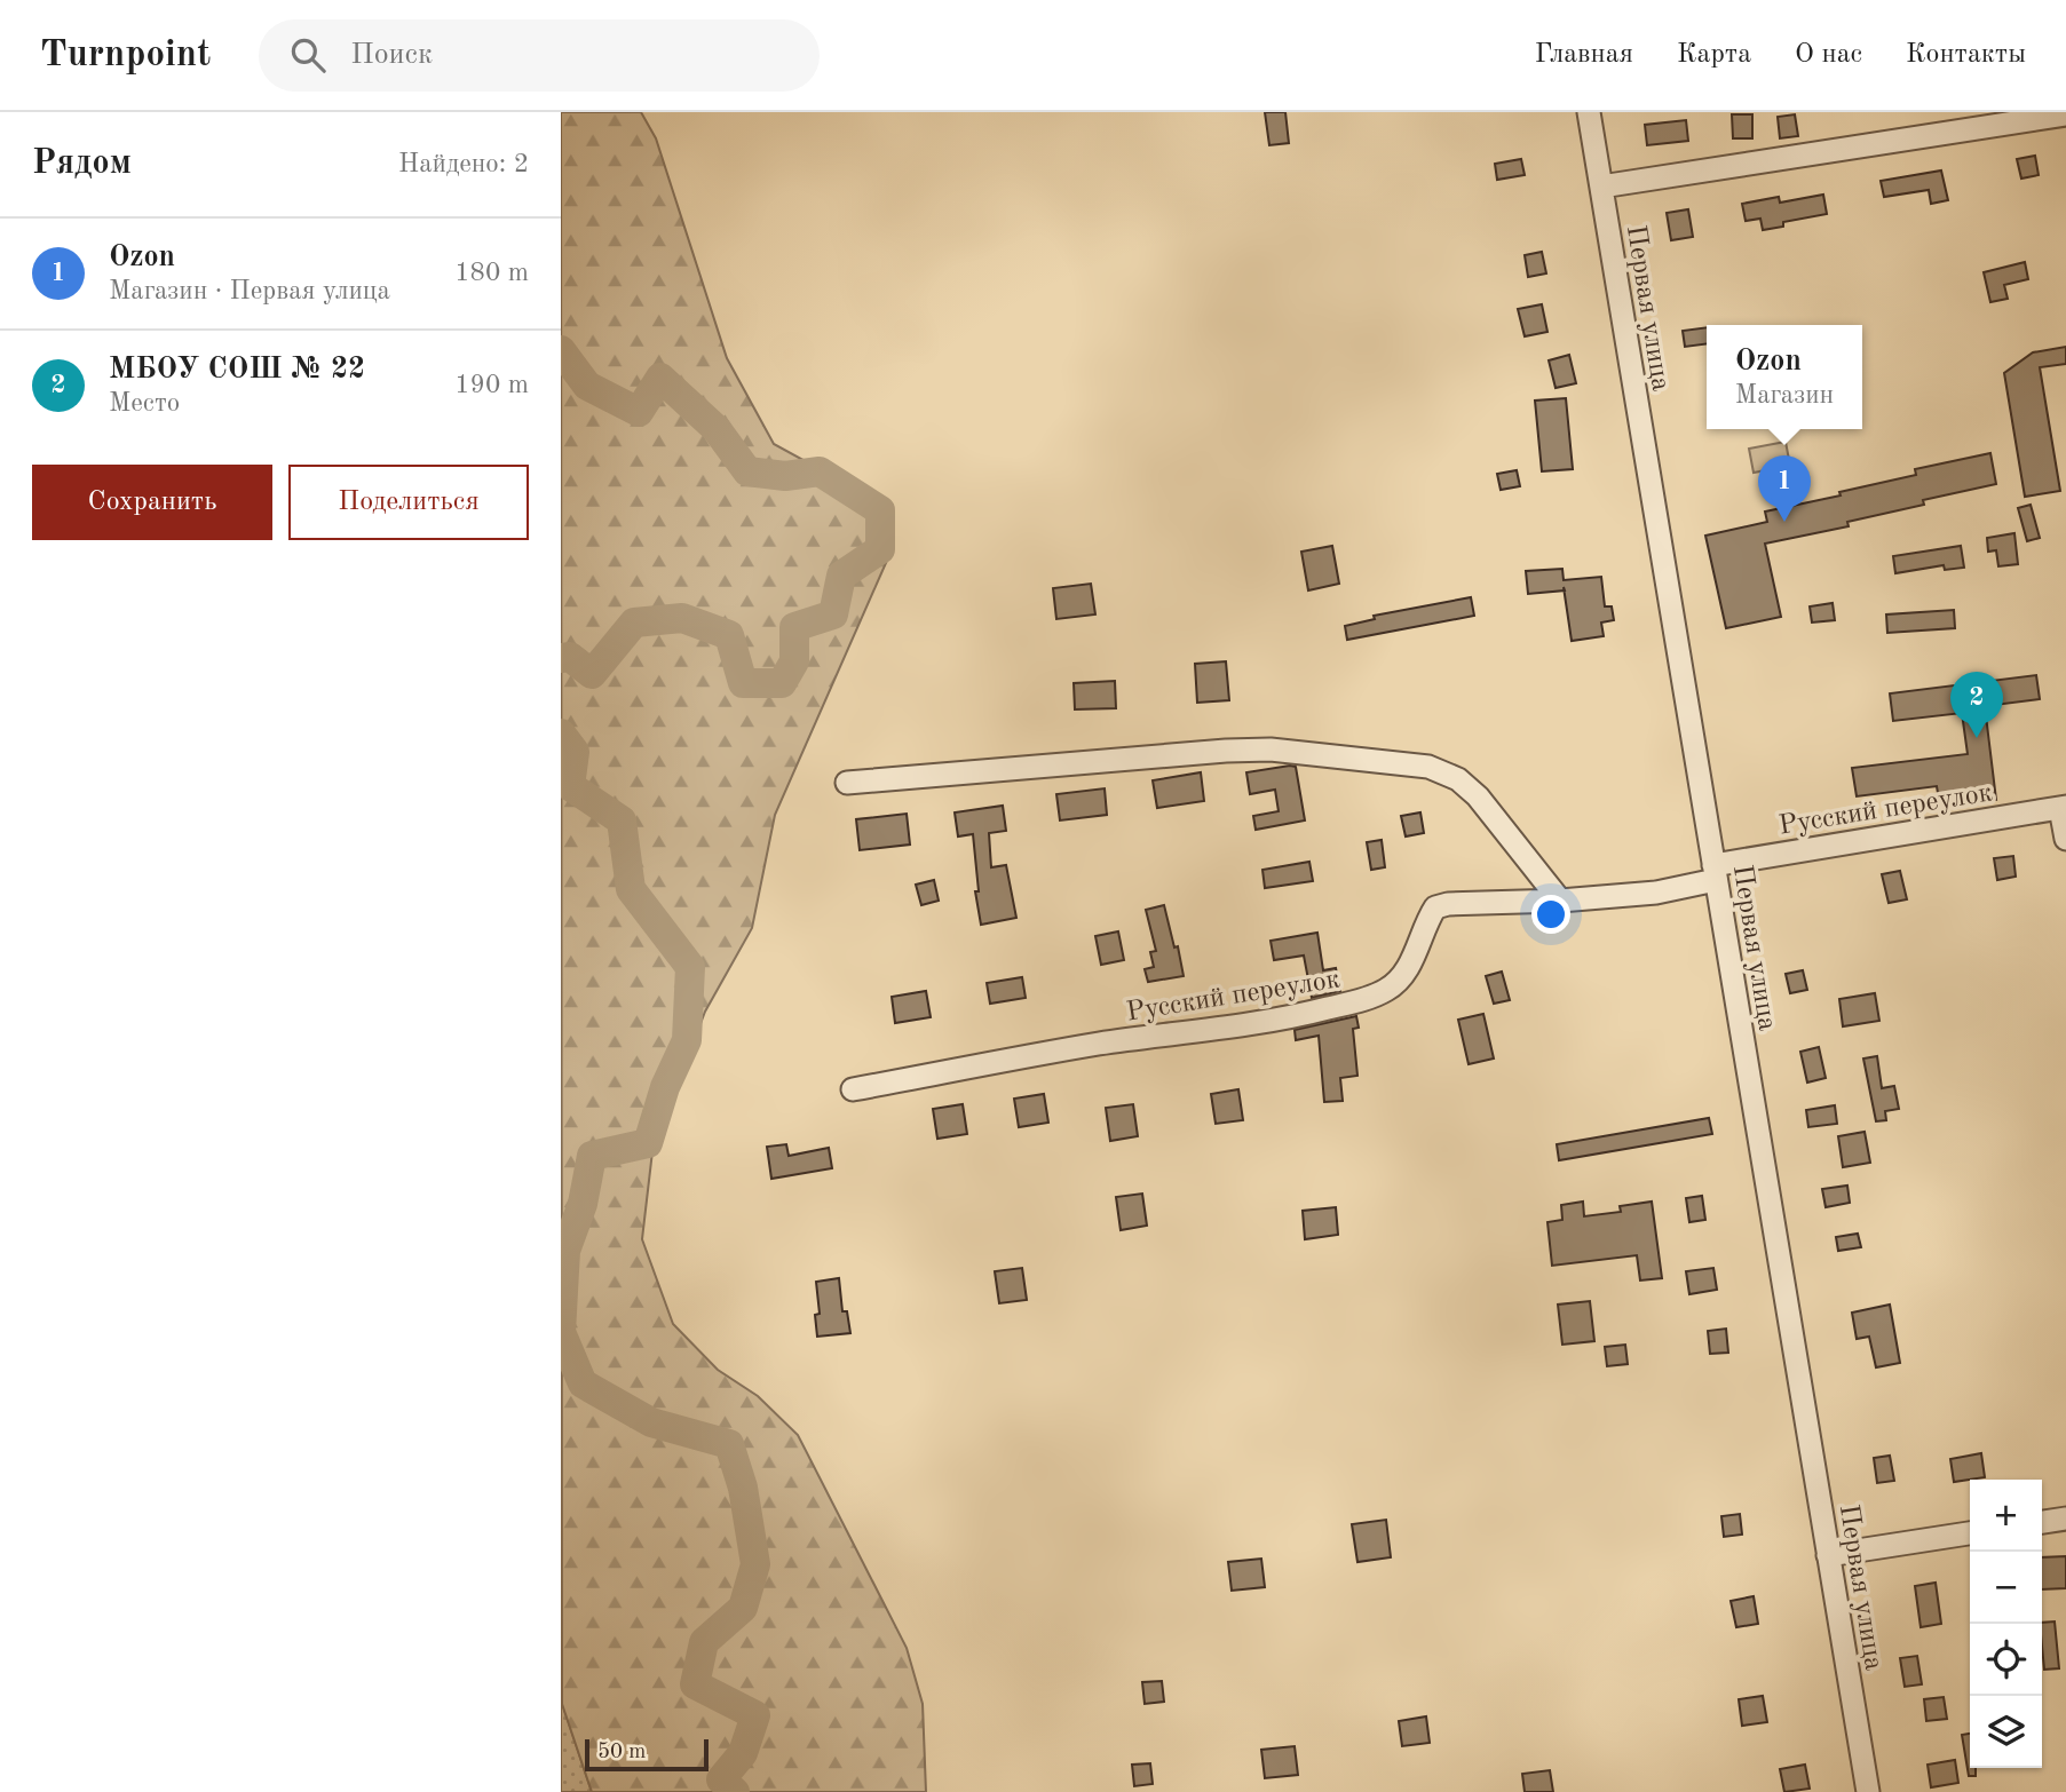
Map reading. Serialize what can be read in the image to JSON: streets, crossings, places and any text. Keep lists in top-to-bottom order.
{
  "streets": {
    "street": ["Первая улица", "Русский переулок"]
  },
  "crossings": [
    ["Первая улица", "Русский переулок"]
  ],
  "scale_bar": "50 m",
  "page": {
    "header": "Turnpoint",
    "search": "Поиск",
    "nav": [
      "Главная",
      "Карта",
      "О нас",
      "Контакты"
    ],
    "heading": ["Рядом", "Найдено: 2"],
    "list": [
      {
        "mark": "1",
        "name": "Ozon",
        "note": "Магазин · Первая улица",
        "value": "180 m"
      },
      {
        "mark": "2",
        "name": "МБОУ СОШ № 22",
        "note": "Место",
        "value": "190 m"
      }
    ],
    "popup": ["Ozon", "Магазин"],
    "buttons": ["Сохранить", "Поделиться"],
    "pins": ["1", "2"],
    "map_buttons": ["+", "−"],
    "scale": "50 m"
  }
}
